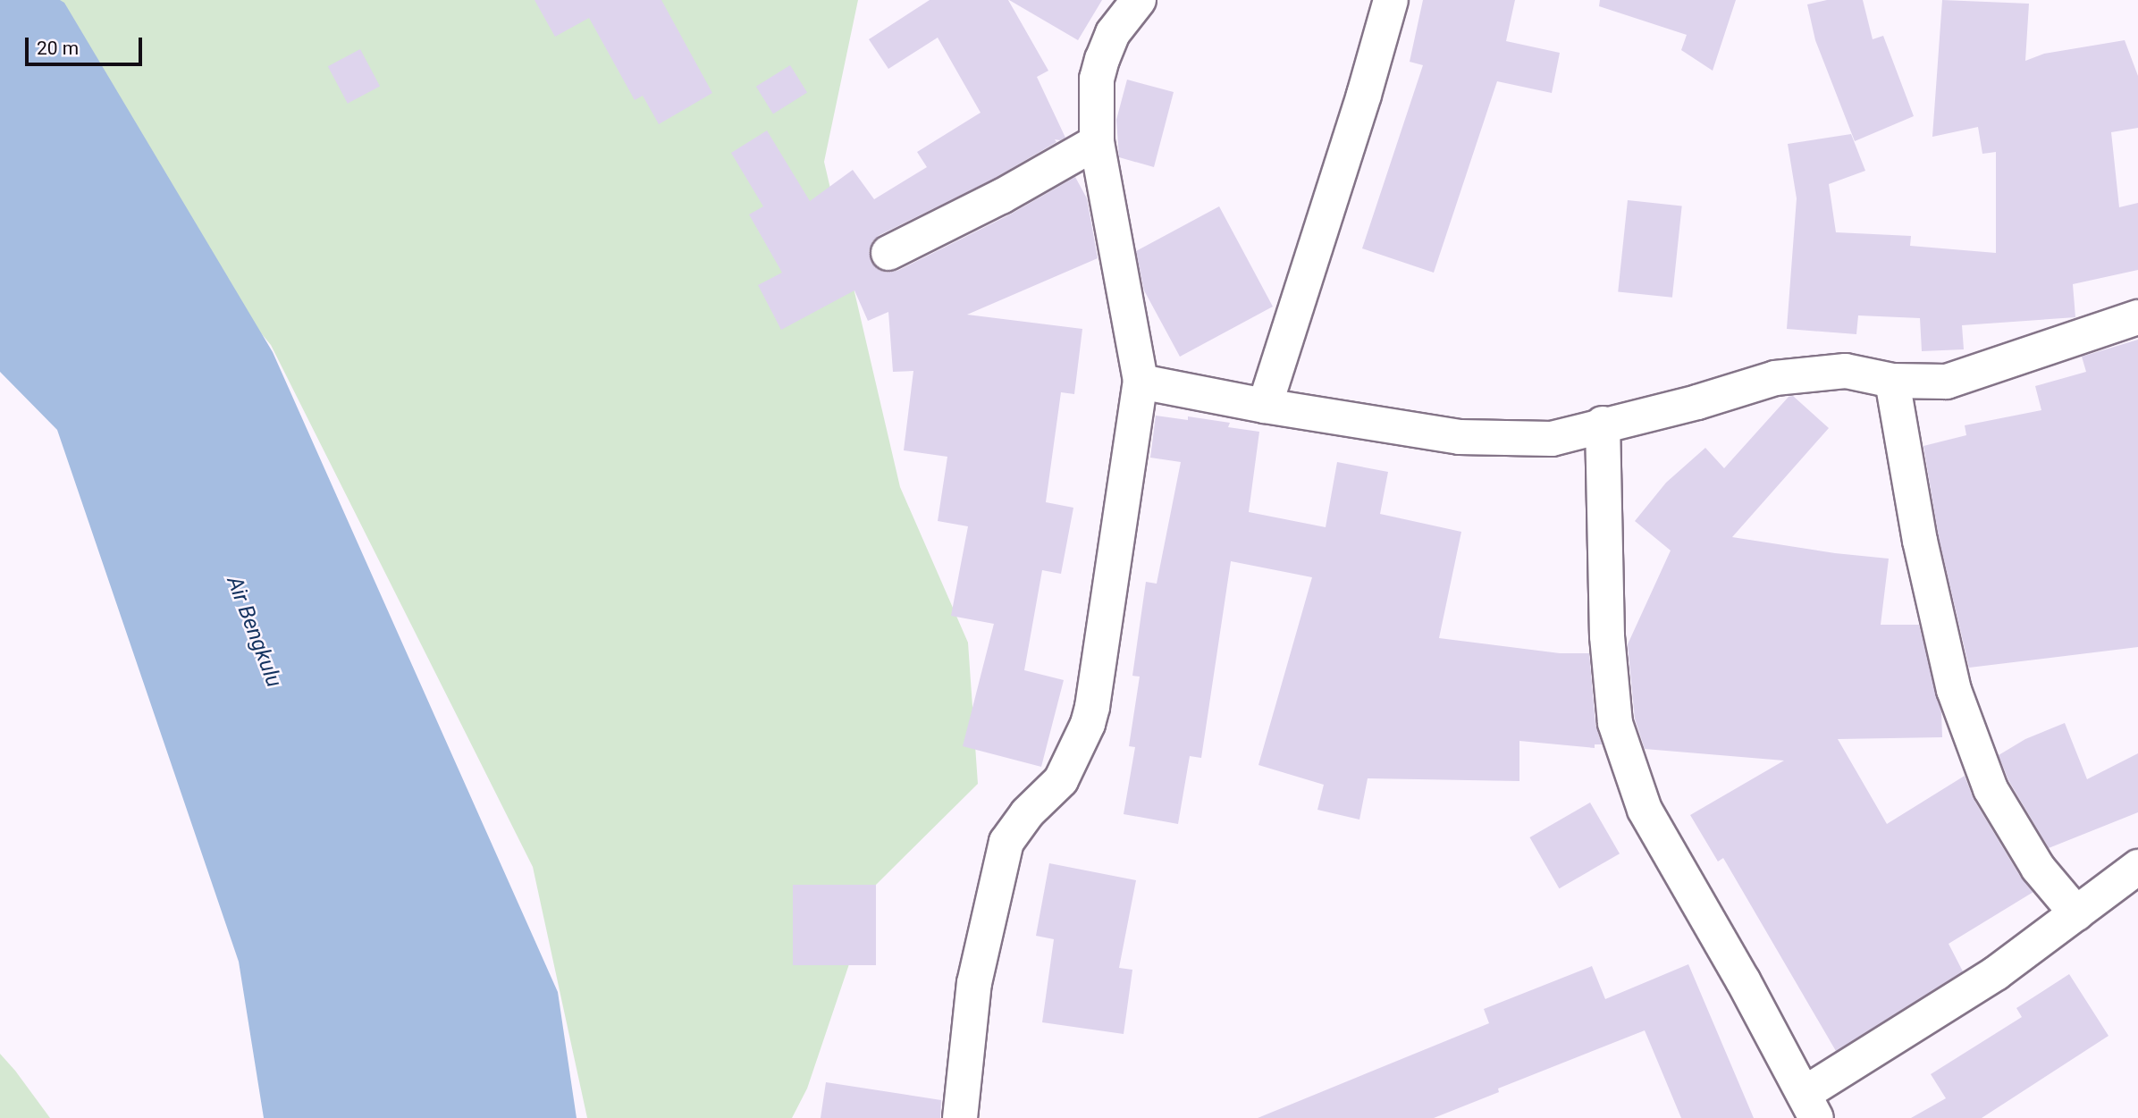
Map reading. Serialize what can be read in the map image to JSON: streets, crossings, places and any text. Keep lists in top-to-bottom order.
{
  "water": ["Air Bengkulu"],
  "scale_bar": "20 m"
}
